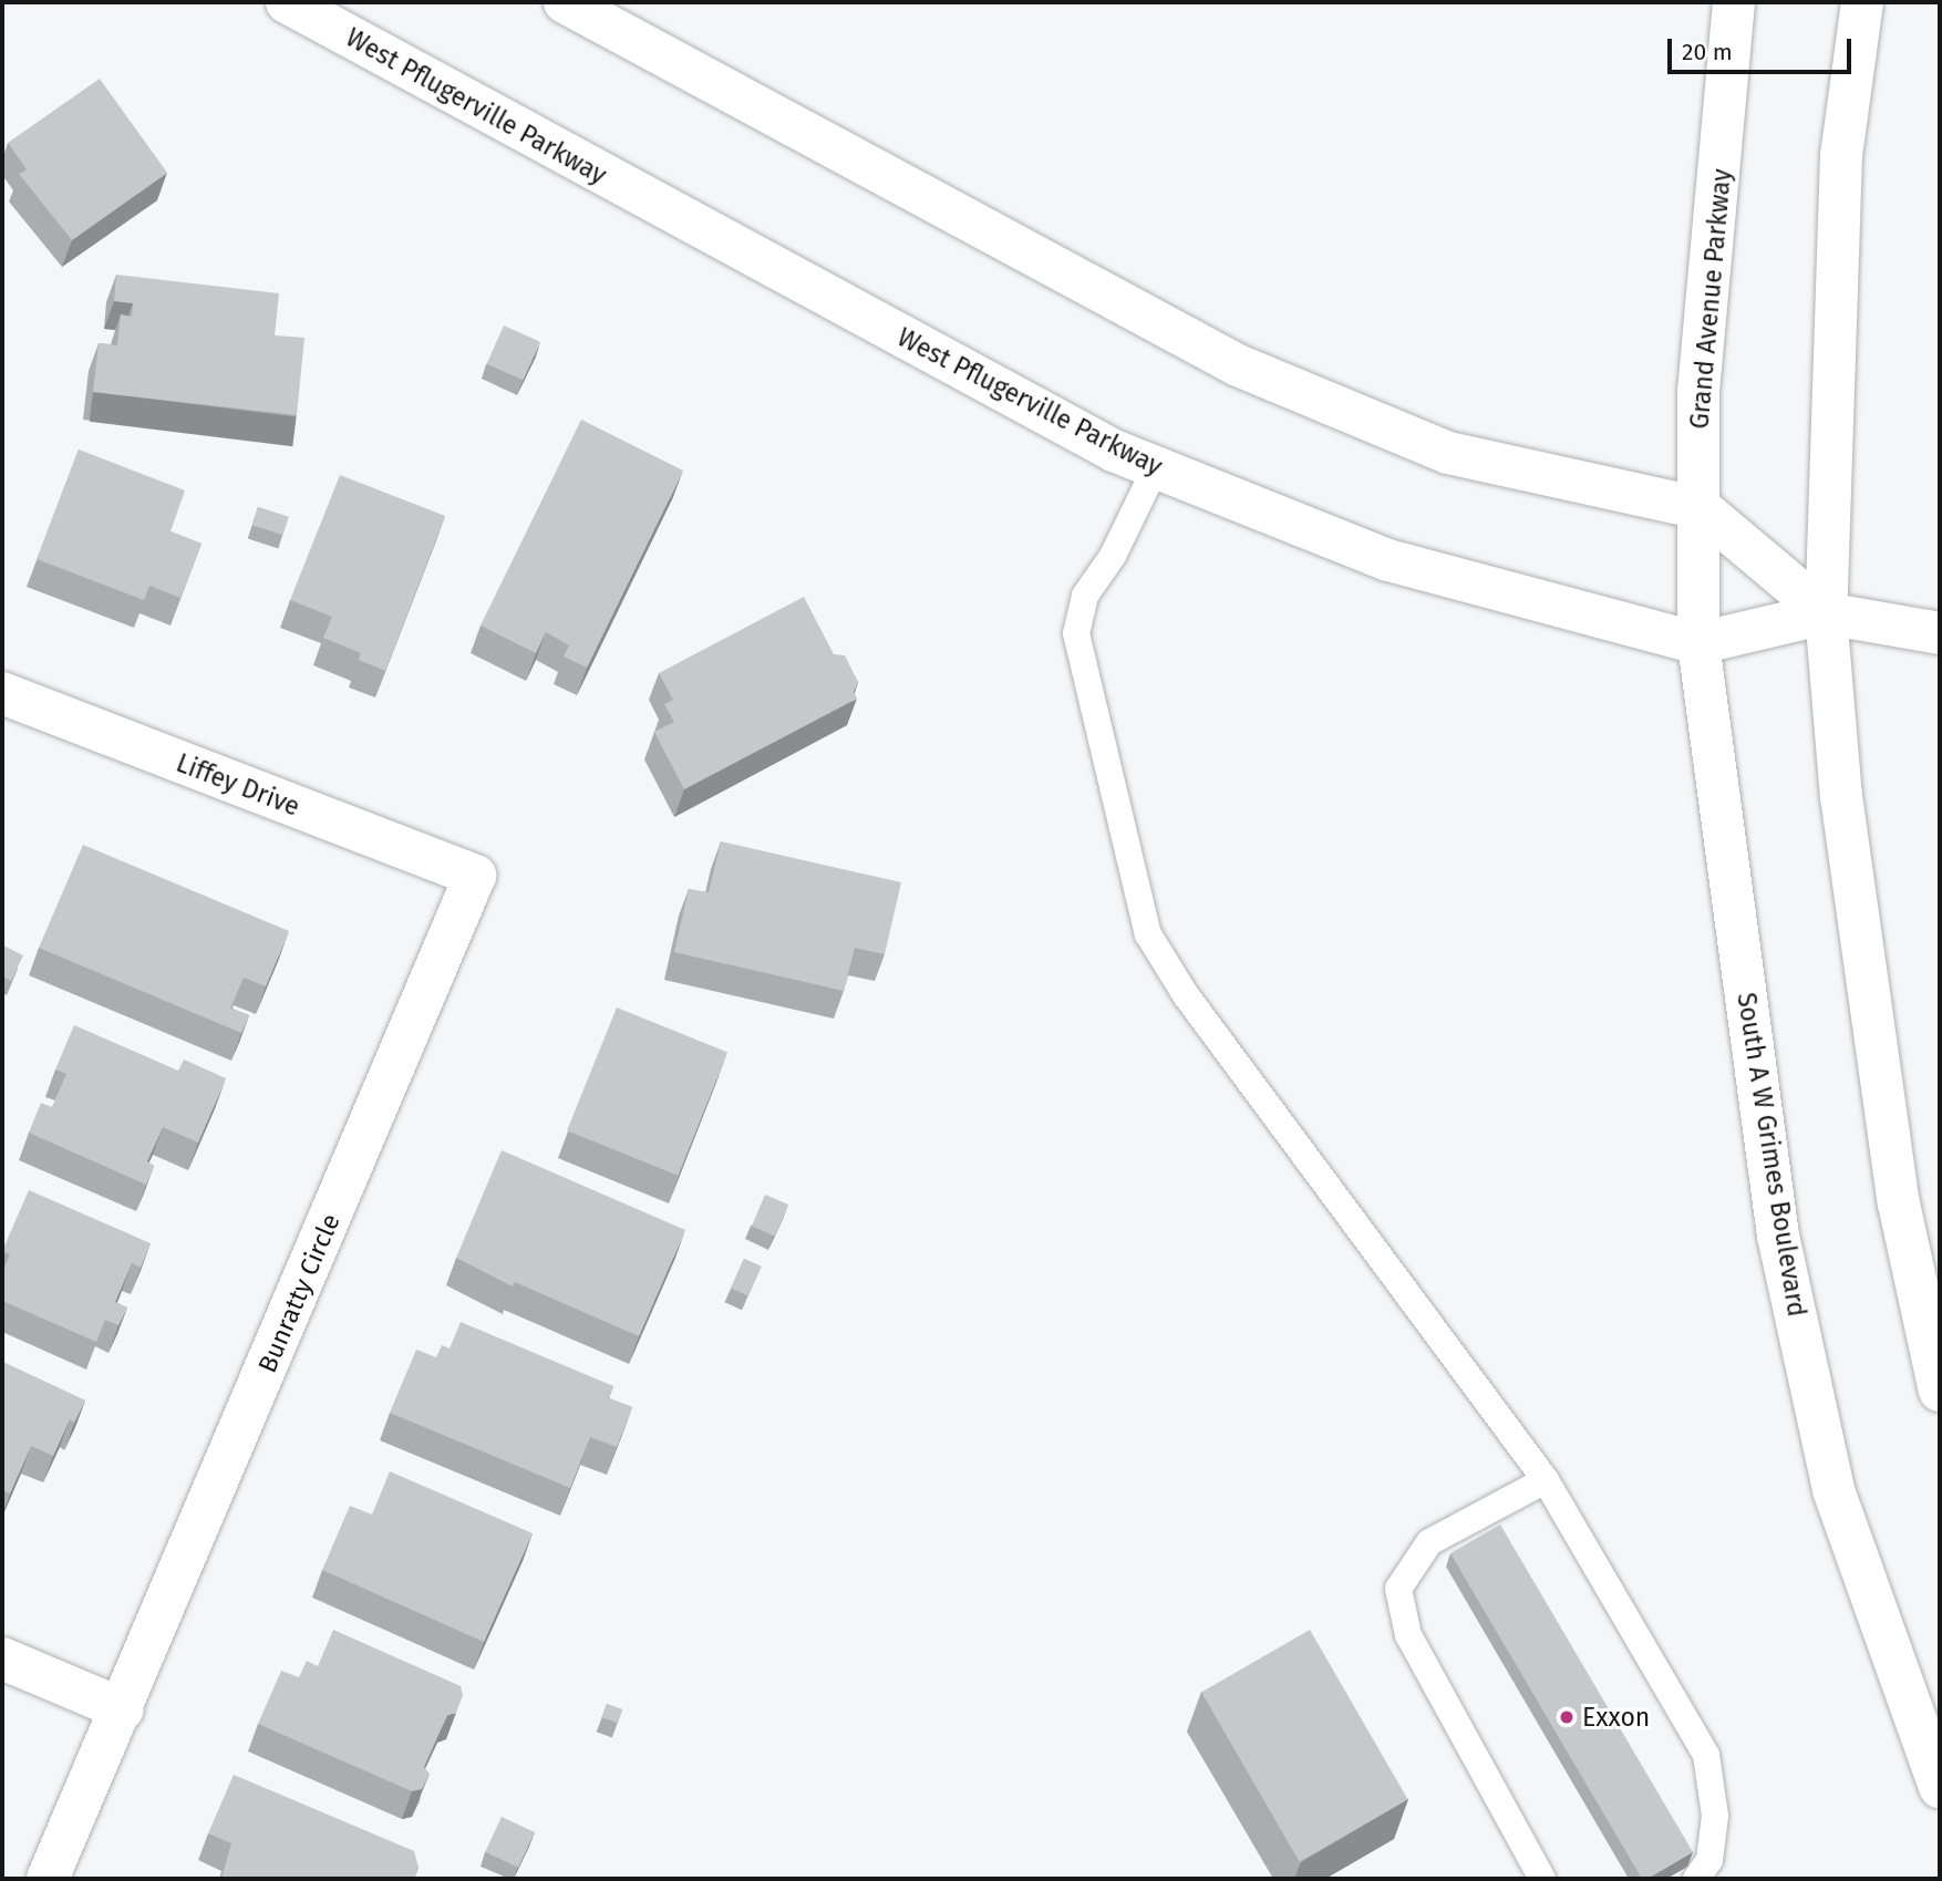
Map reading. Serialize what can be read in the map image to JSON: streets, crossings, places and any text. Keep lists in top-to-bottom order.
{
  "streets": {
    "main road": [
      "West Pflugerville Parkway",
      "Grand Avenue Parkway",
      "Liffey Drive",
      "South A W Grimes Boulevard",
      "Bunratty Circle"
    ]
  },
  "crossings": [
    ["West Pflugerville Parkway", "Grand Avenue Parkway"],
    ["West Pflugerville Parkway", "South A W Grimes Boulevard"],
    ["Grand Avenue Parkway", "South A W Grimes Boulevard"],
    ["Liffey Drive", "Bunratty Circle"]
  ],
  "places": ["Exxon"],
  "scale_bar": "20 m"
}
